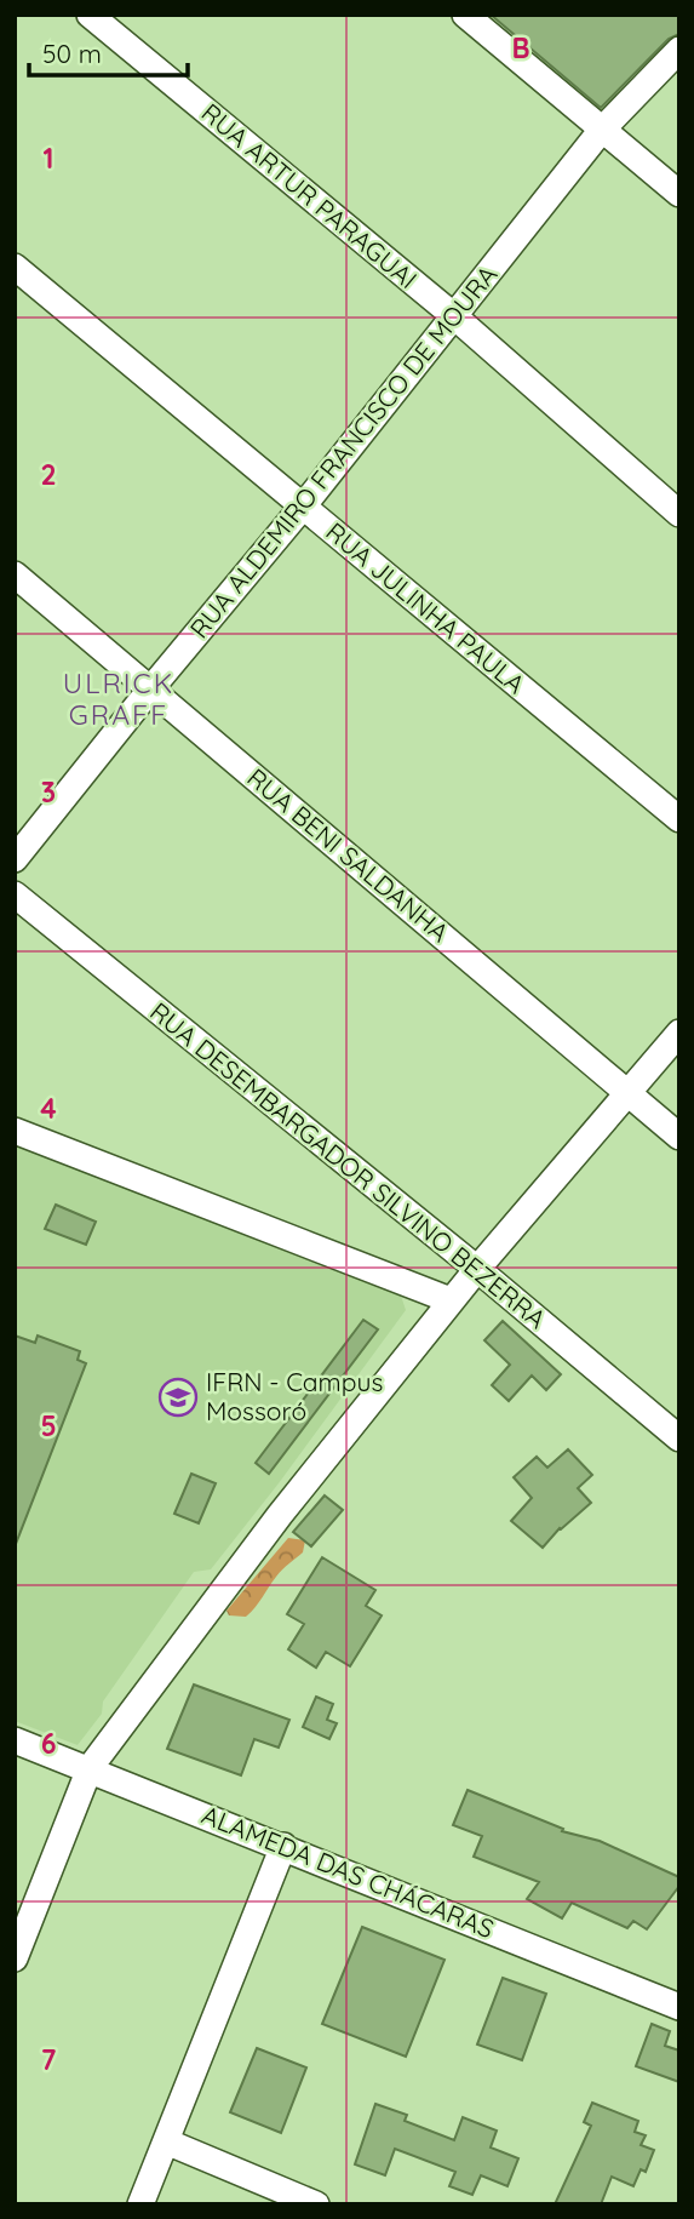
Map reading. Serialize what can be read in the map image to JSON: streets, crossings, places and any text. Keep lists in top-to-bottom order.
{
  "streets": {
    "street": [
      "RUA ARTUR PARAGUAI",
      "RUA ALDEMIRO FRANCISCO DE MOURA",
      "RUA JULINHA PAULA",
      "RUA BENI SALDANHA",
      "RUA DESEMBARGADOR SILVINO BEZERRA",
      "ALAMEDA DAS CHÁCARAS"
    ]
  },
  "crossings": [
    ["RUA ARTUR PARAGUAI", "RUA ALDEMIRO FRANCISCO DE MOURA"],
    ["RUA ALDEMIRO FRANCISCO DE MOURA", "RUA JULINHA PAULA"],
    ["RUA ALDEMIRO FRANCISCO DE MOURA", "RUA BENI SALDANHA"]
  ],
  "districts": ["ULRICK GRAFF"],
  "places": {
    "school or university": ["IFRN - Campus Mossoró"]
  },
  "scale_bar": "50 m",
  "grid": {
    "columns": ["B"],
    "rows": [
      "1",
      "2",
      "3",
      "4",
      "5",
      "6",
      "7"
    ]
  }
}
